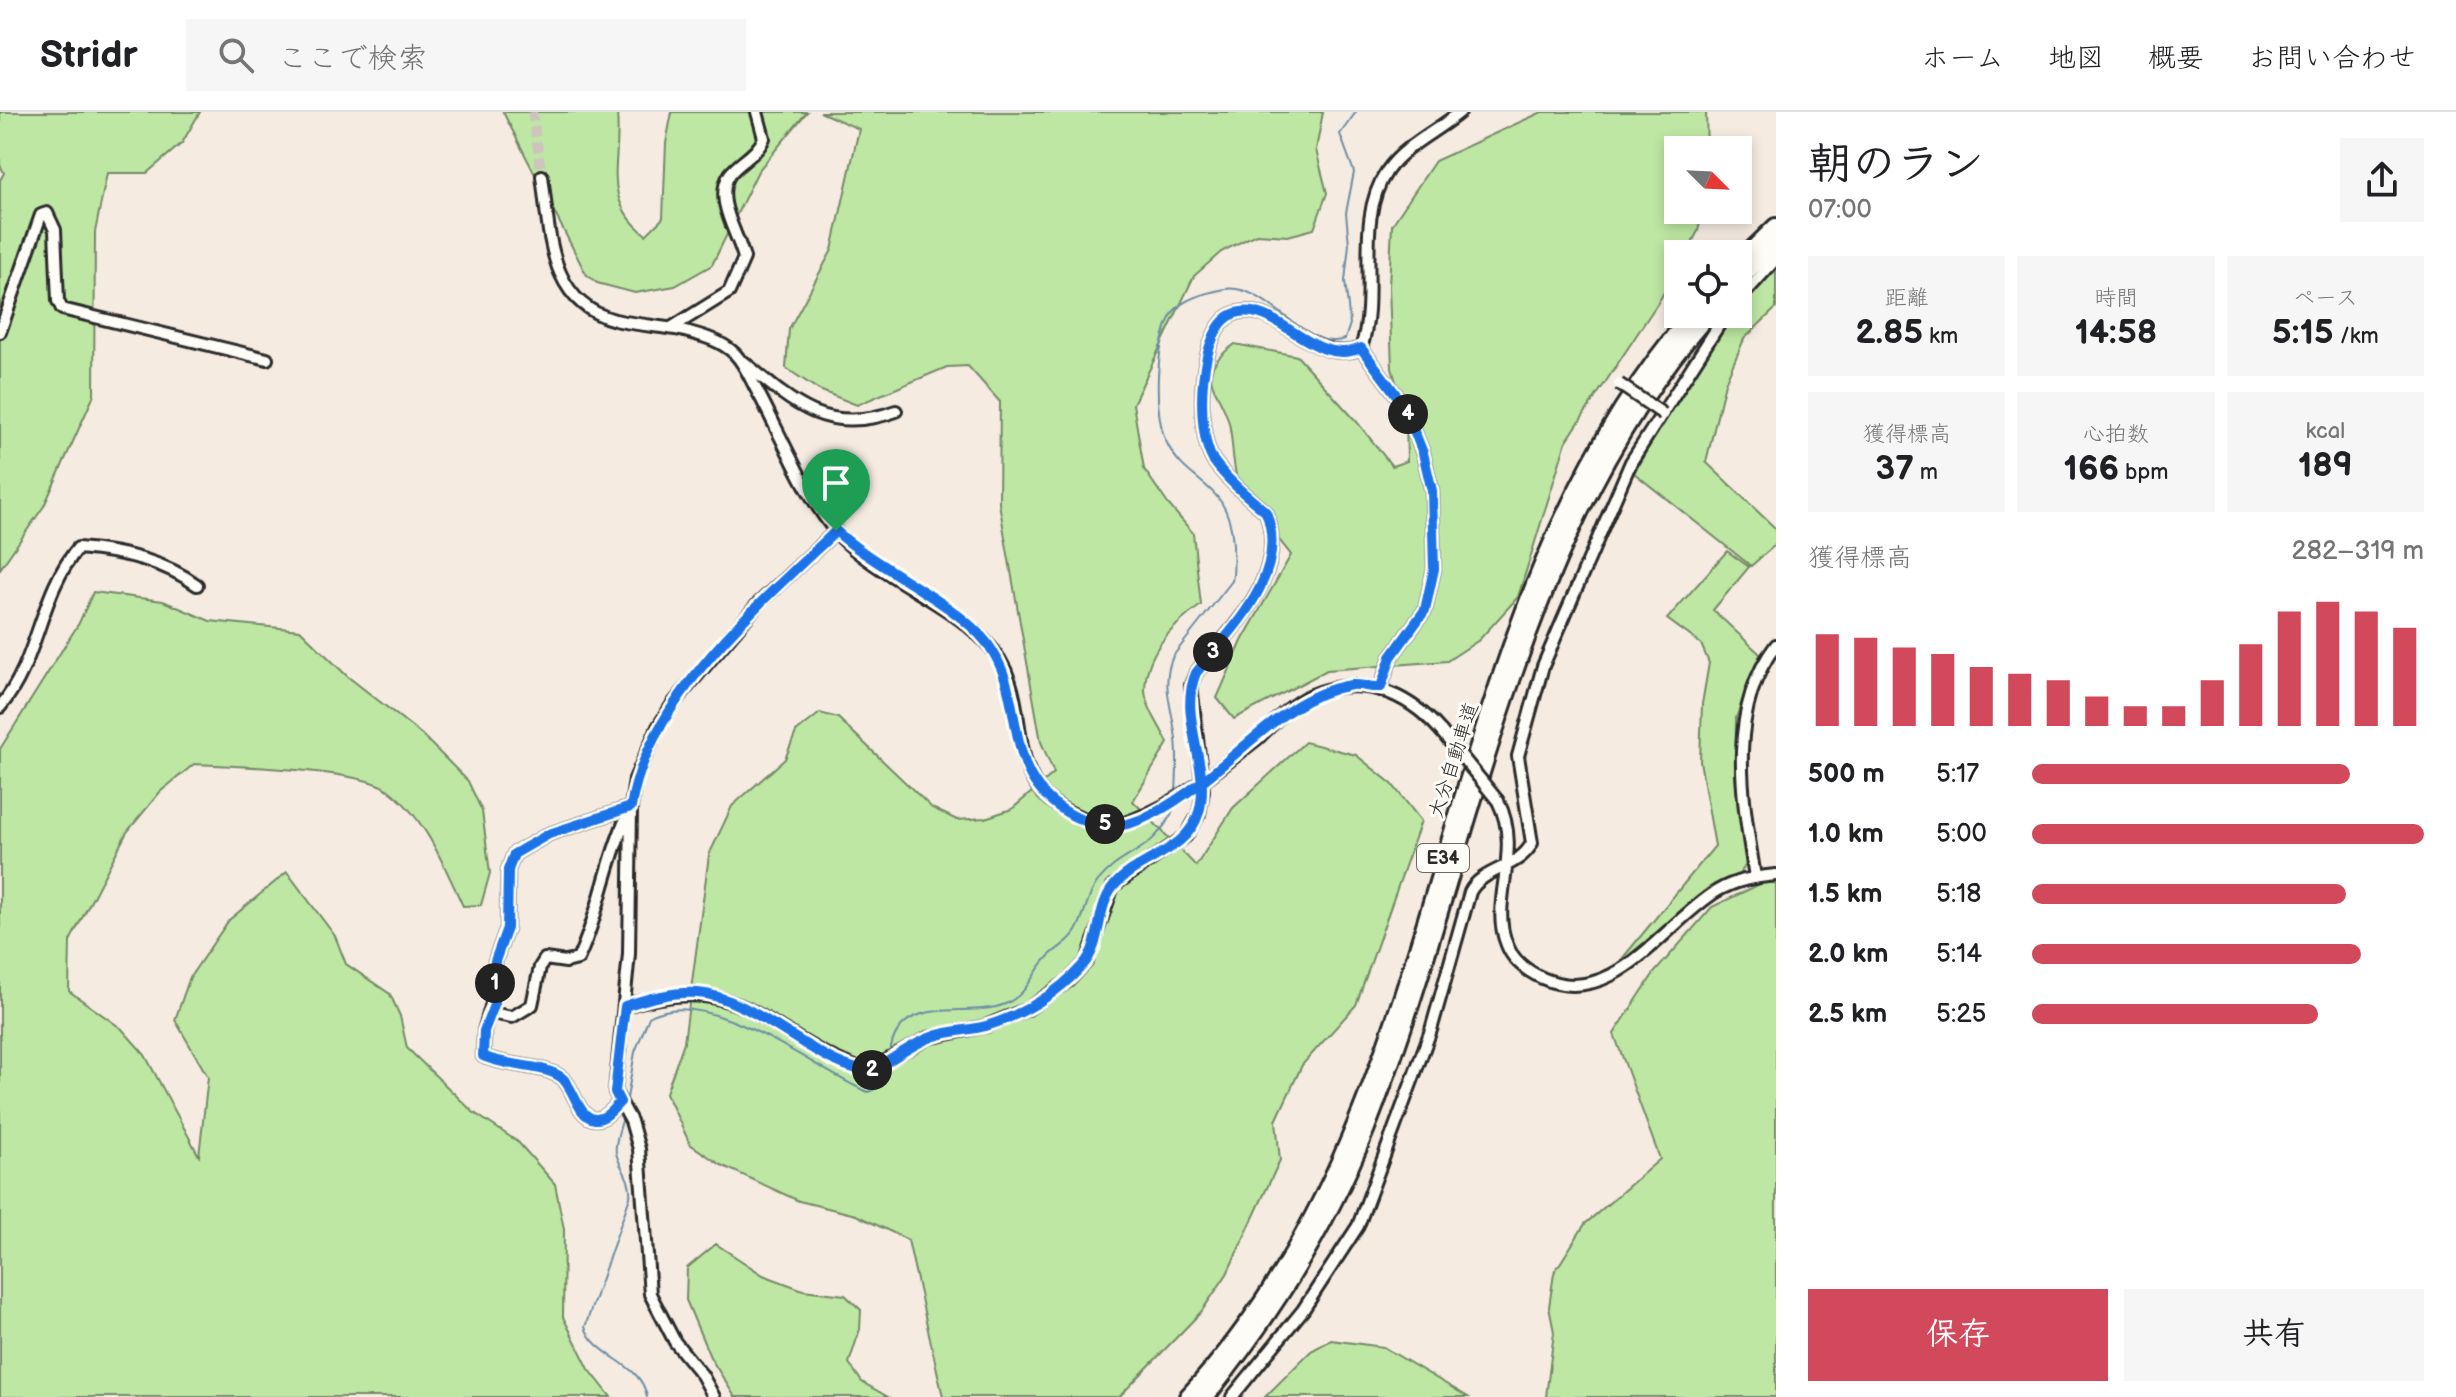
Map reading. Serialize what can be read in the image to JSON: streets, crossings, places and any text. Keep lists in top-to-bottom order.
{
  "streets": {
    "highway": ["大分自動車道", "E34"]
  },
  "north": "bottom right",
  "page": {
    "header": "Stridr",
    "search": "ここで検索",
    "nav": [
      "ホーム",
      "地図",
      "概要",
      "お問い合わせ"
    ],
    "heading": ["朝のラン", "07:00"],
    "stats": [
      ["距離", "2.85 km"],
      ["時間", "14:58"],
      ["ペース", "5:15 /km"],
      ["獲得標高", "37 m"],
      ["心拍数", "166 bpm"],
      ["kcal", "189"]
    ],
    "pins": [
      "4",
      "3",
      "5",
      "1",
      "2"
    ],
    "chart": ["獲得標高", "282–319 m"],
    "list": [
      {
        "name": "500 m",
        "note": "5:17"
      },
      {
        "name": "1.0 km",
        "note": "5:00"
      },
      {
        "name": "1.5 km",
        "note": "5:18"
      },
      {
        "name": "2.0 km",
        "note": "5:14"
      },
      {
        "name": "2.5 km",
        "note": "5:25"
      }
    ],
    "buttons": ["保存", "共有"]
  }
}
